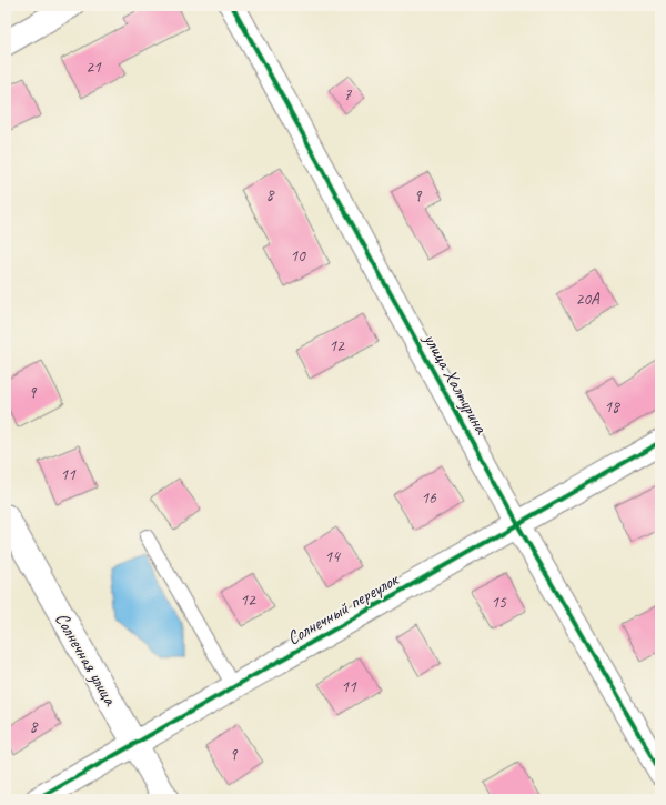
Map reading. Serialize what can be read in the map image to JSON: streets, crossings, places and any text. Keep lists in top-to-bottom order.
{
  "streets": {
    "street": ["улица Халтурина", "Солнечный переулок", "Солнечная улица"]
  },
  "crossings": [
    ["улица Халтурина", "Солнечный переулок"],
    ["Солнечный переулок", "Солнечная улица"]
  ],
  "house_numbers": [
    "21",
    "7",
    "8",
    "9",
    "10",
    "20А",
    "12",
    "9",
    "18",
    "11",
    "16",
    "14",
    "12",
    "15",
    "11",
    "8",
    "9"
  ]
}
